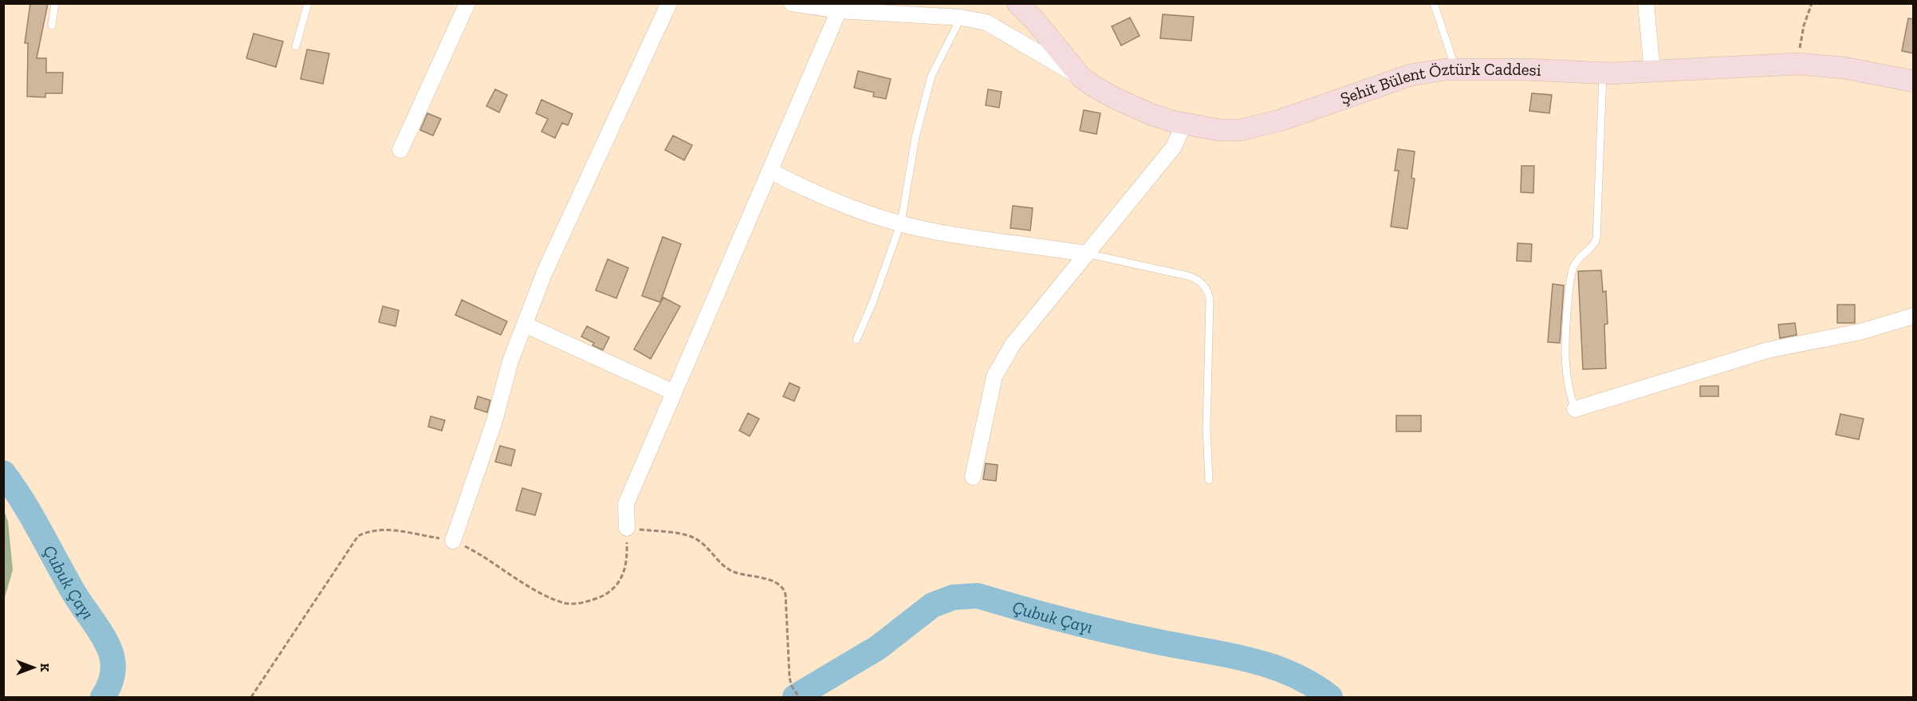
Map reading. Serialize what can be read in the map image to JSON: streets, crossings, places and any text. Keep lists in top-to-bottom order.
{
  "streets": {
    "street": ["Şehit Bülent Öztürk Caddesi"]
  },
  "water": ["Çubuk Çayı"],
  "north": "right"
}
